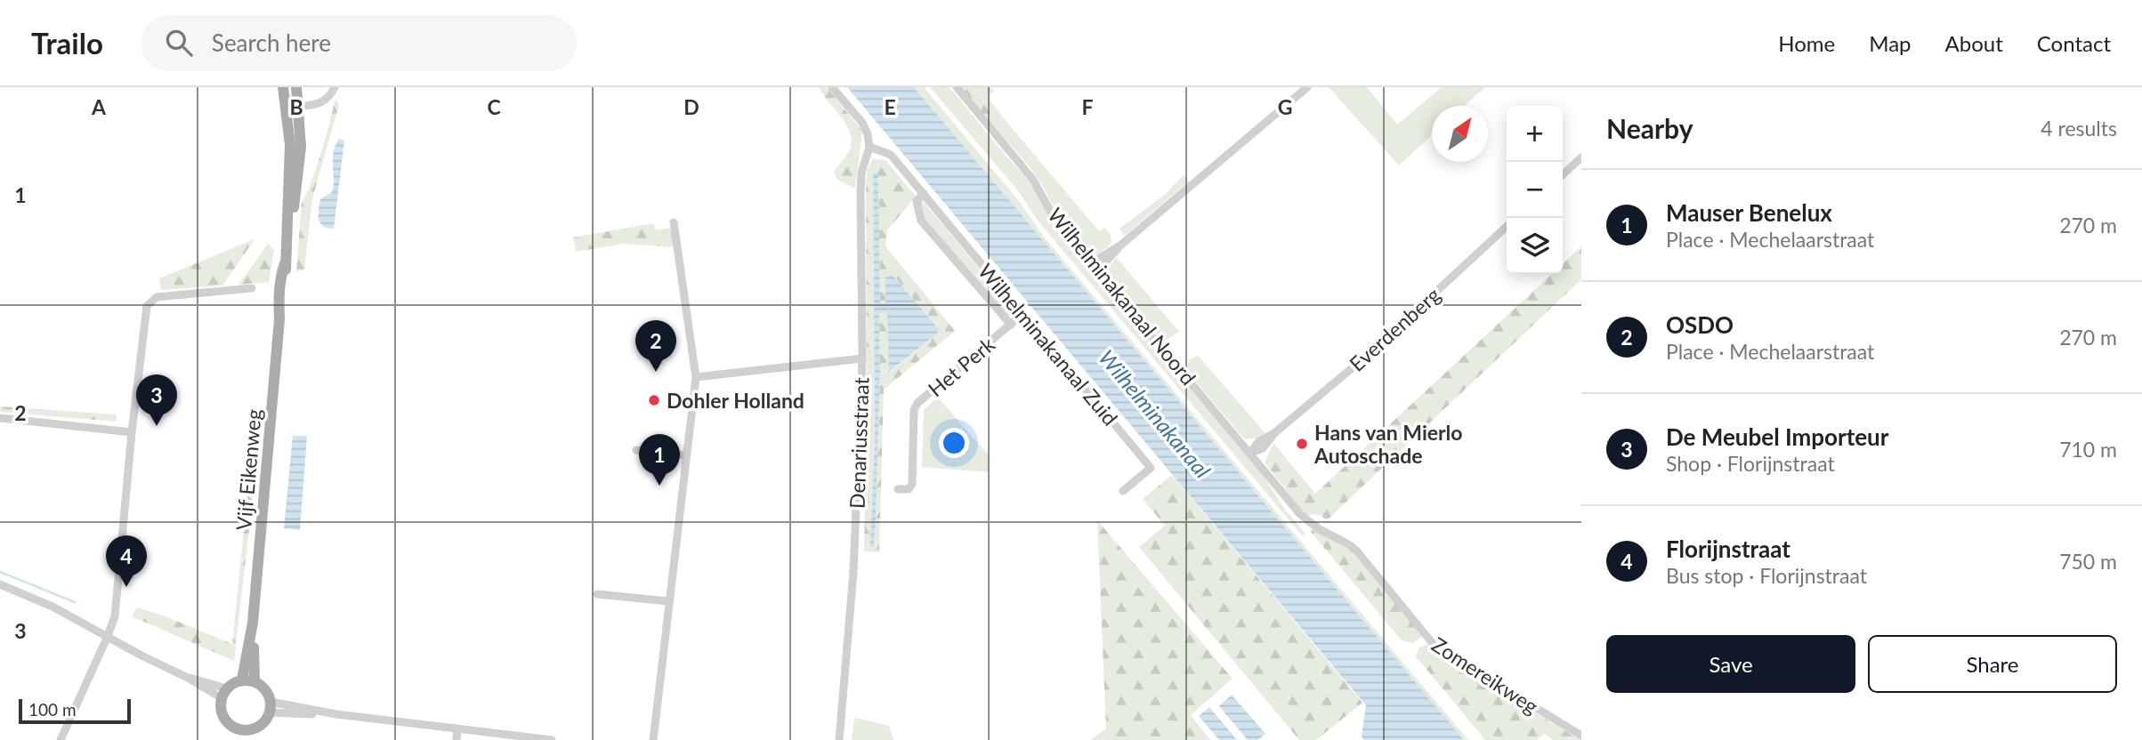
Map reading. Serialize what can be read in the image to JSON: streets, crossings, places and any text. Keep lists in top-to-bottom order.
{
  "streets": {
    "main road": ["Vijf Eikenweg"],
    "street": [
      "Wilhelminakanaal Noord",
      "Everdenberg",
      "Wilhelminakanaal Zuid",
      "Het Perk",
      "Denariusstraat",
      "Zomereikweg"
    ]
  },
  "crossings": [
    ["Wilhelminakanaal Noord", "Everdenberg"],
    ["Wilhelminakanaal Noord", "Zomereikweg"],
    ["Wilhelminakanaal Zuid", "Het Perk"],
    ["Wilhelminakanaal Zuid", "Denariusstraat"]
  ],
  "water": ["Wilhelminakanaal"],
  "places": ["Dohler Holland", "Hans van Mierlo Autoschade"],
  "scale_bar": "100 m",
  "north": "top right",
  "page": {
    "header": "Trailo",
    "search": "Search here",
    "nav": [
      "Home",
      "Map",
      "About",
      "Contact"
    ],
    "heading": ["Nearby", "4 results"],
    "map_buttons": ["+", "−"],
    "list": [
      {
        "mark": "1",
        "name": "Mauser Benelux",
        "note": "Place · Mechelaarstraat",
        "value": "270 m"
      },
      {
        "mark": "2",
        "name": "OSDO",
        "note": "Place · Mechelaarstraat",
        "value": "270 m"
      },
      {
        "mark": "3",
        "name": "De Meubel Importeur",
        "note": "Shop · Florijnstraat",
        "value": "710 m"
      },
      {
        "mark": "4",
        "name": "Florijnstraat",
        "note": "Bus stop · Florijnstraat",
        "value": "750 m"
      }
    ],
    "pins": [
      "2",
      "3",
      "1",
      "4"
    ],
    "buttons": ["Save", "Share"],
    "scale": "100 m"
  },
  "grid": {
    "columns": [
      "A",
      "B",
      "C",
      "D",
      "E",
      "F",
      "G"
    ],
    "rows": ["1", "2", "3"]
  }
}
